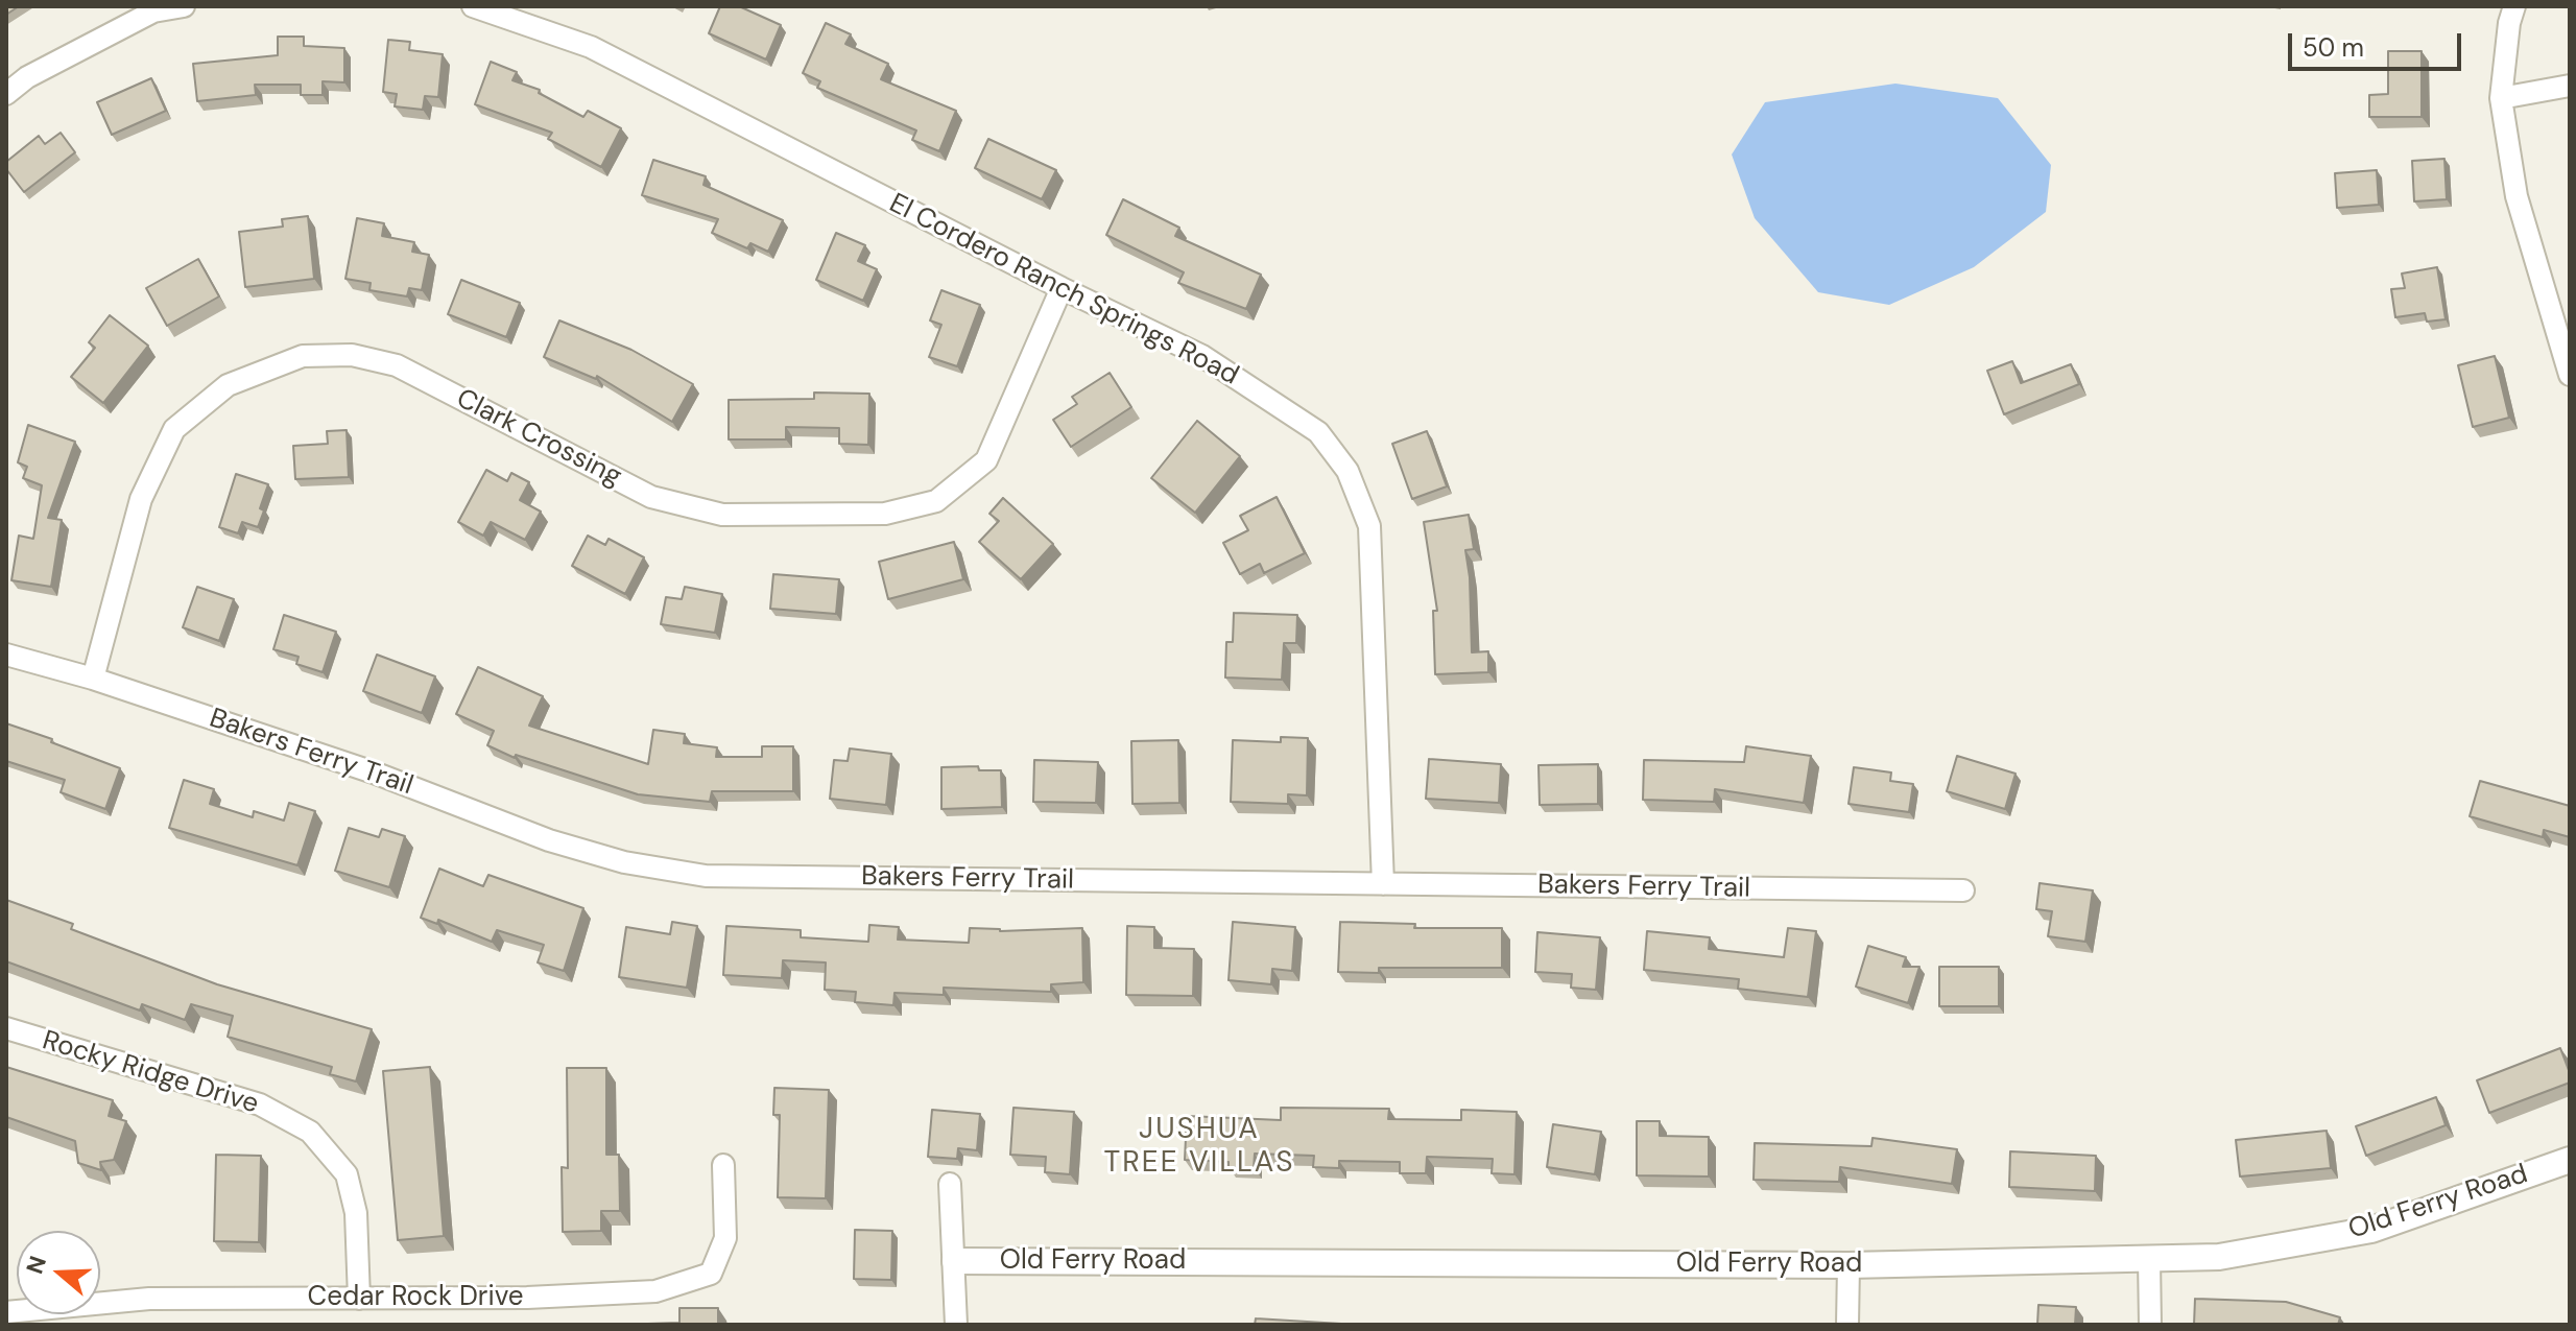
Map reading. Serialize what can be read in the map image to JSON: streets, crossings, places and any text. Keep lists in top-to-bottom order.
{
  "streets": {
    "street": [
      "El Cordero Ranch Springs Road",
      "Clark Crossing",
      "Bakers Ferry Trail",
      "Rocky Ridge Drive",
      "Old Ferry Road",
      "Cedar Rock Drive"
    ]
  },
  "crossings": [
    ["El Cordero Ranch Springs Road", "Clark Crossing"],
    ["El Cordero Ranch Springs Road", "Bakers Ferry Trail"],
    ["Clark Crossing", "Bakers Ferry Trail"],
    ["Rocky Ridge Drive", "Cedar Rock Drive"]
  ],
  "districts": ["JUSHUA TREE VILLAS"],
  "scale_bar": "50 m",
  "north": "left"
}
